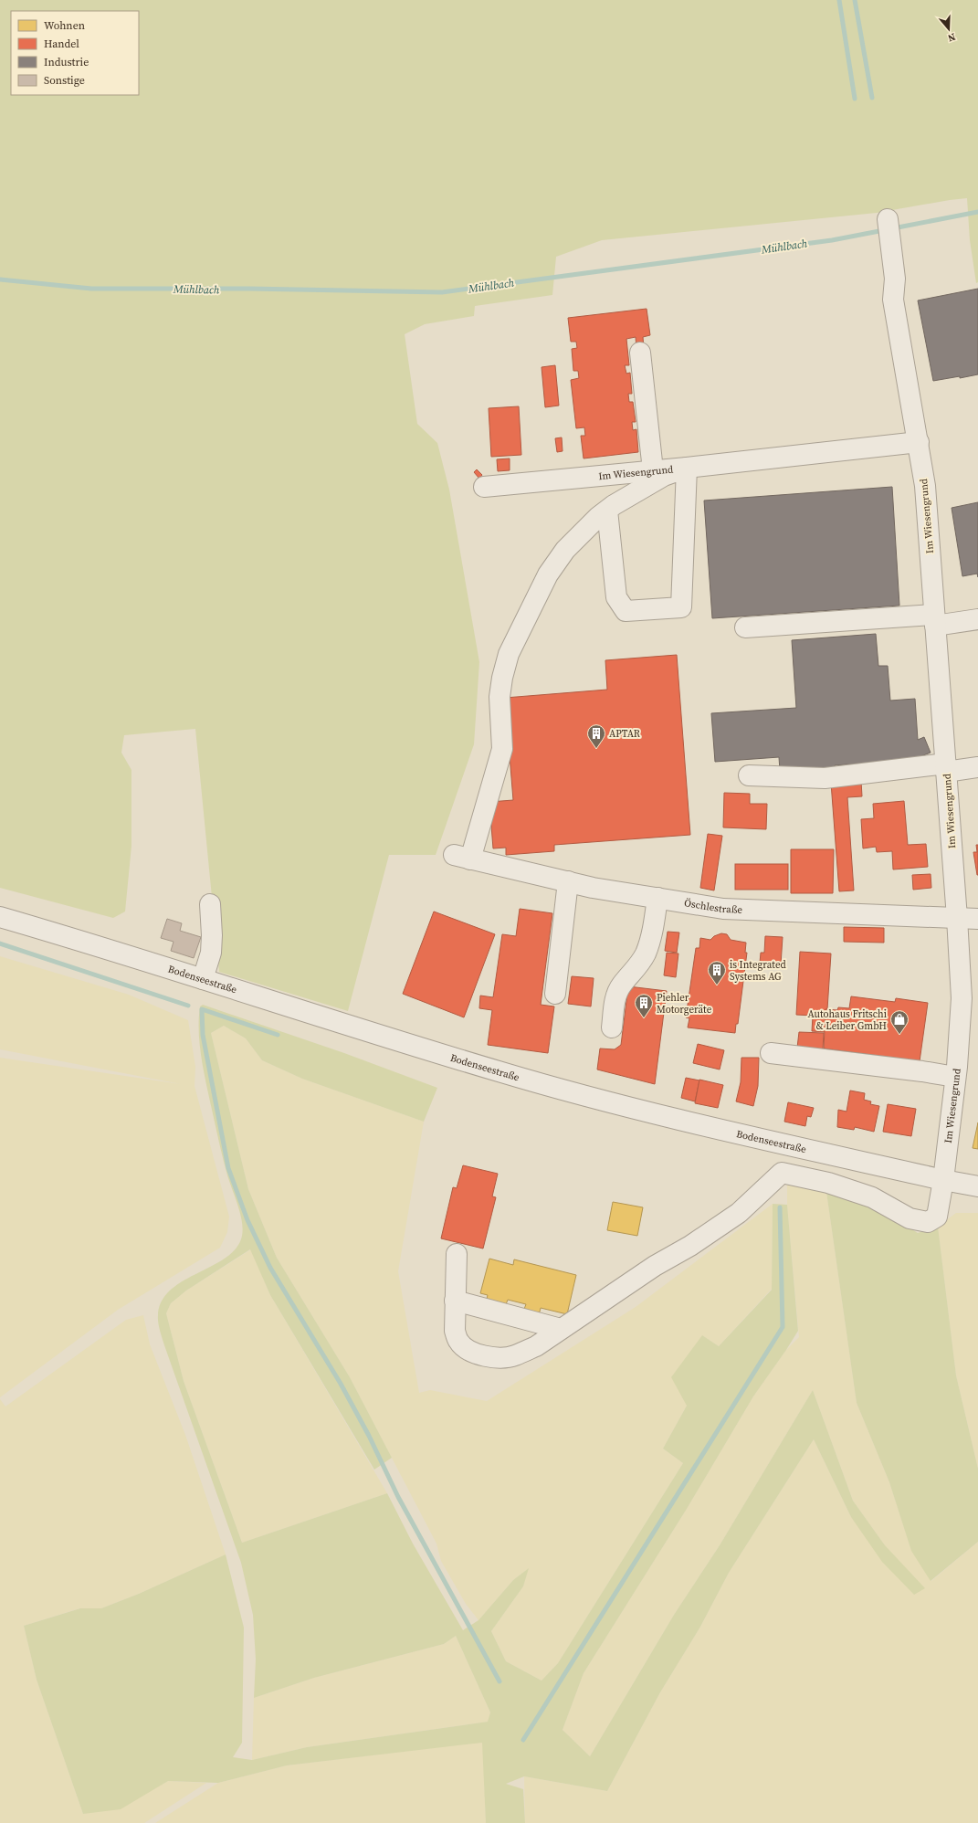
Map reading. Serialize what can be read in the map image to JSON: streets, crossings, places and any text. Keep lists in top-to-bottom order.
{
  "streets": {
    "street": ["Im Wiesengrund", "Öschlestraße", "Bodenseestraße"]
  },
  "crossings": [
    ["Im Wiesengrund", "Öschlestraße"],
    ["Im Wiesengrund", "Bodenseestraße"]
  ],
  "water": ["Mühlbach"],
  "places": {
    "building": ["APTAR", "is Integrated Systems AG", "Piehler Motorgeräte"],
    "shop": ["Autohaus Fritschi & Leiber GmbH"]
  },
  "legend": [
    "Wohnen",
    "Handel",
    "Industrie",
    "Sonstige"
  ],
  "north": "bottom"
}
